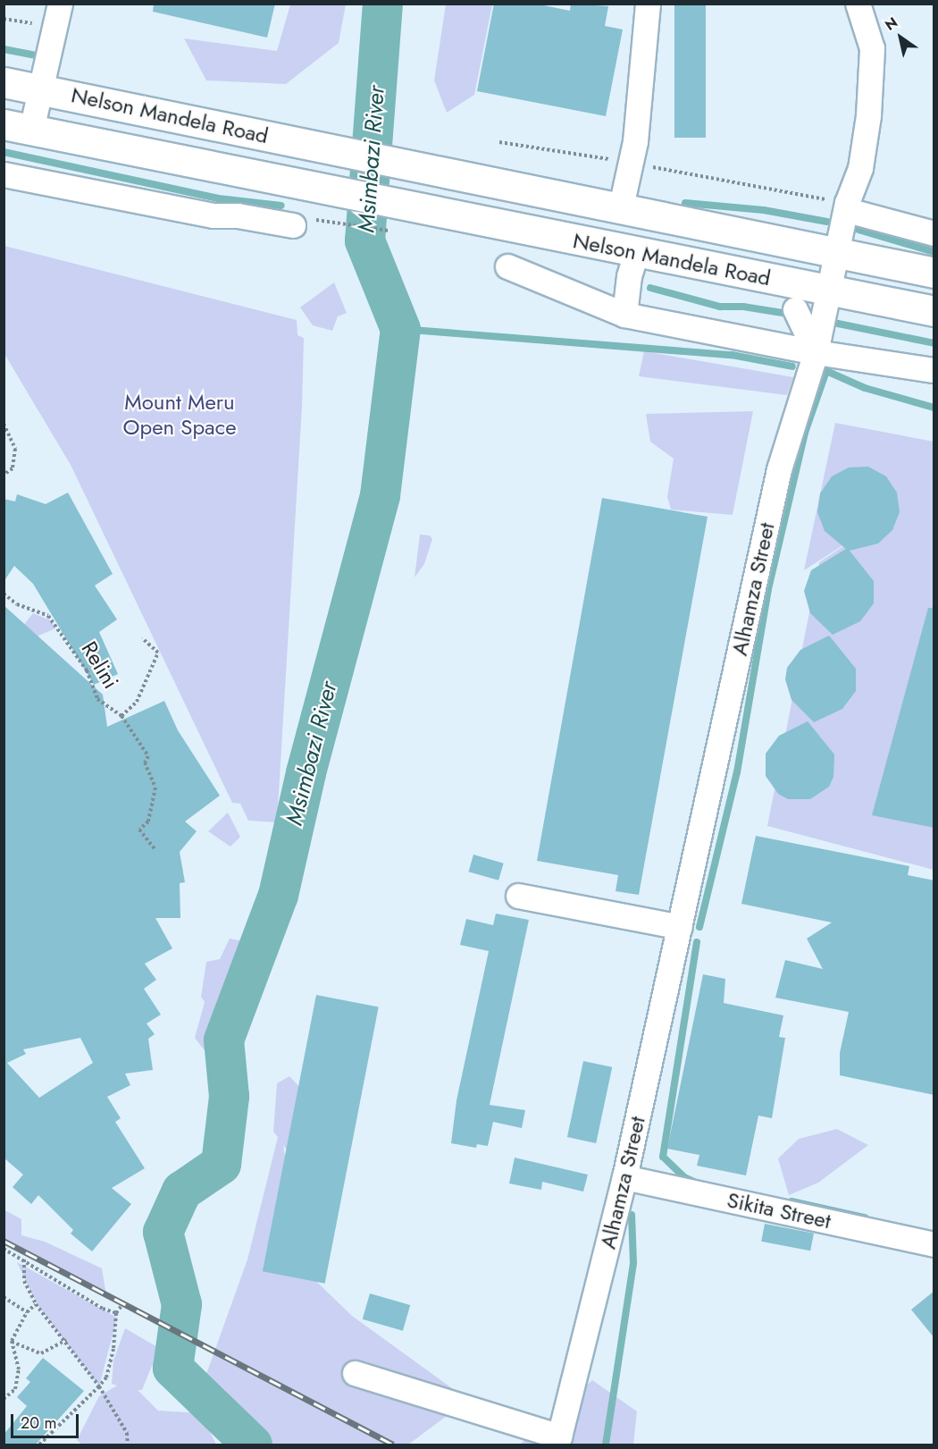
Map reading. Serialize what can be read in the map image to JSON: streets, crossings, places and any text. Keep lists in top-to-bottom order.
{
  "streets": {
    "main road": ["Nelson Mandela Road"],
    "street": ["Alhamza Street", "Sikita Street"],
    "path": ["Relini"]
  },
  "crossings": [
    ["Nelson Mandela Road", "Alhamza Street"],
    ["Alhamza Street", "Sikita Street"]
  ],
  "water": ["Msimbazi River"],
  "parks": ["Mount Meru Open Space"],
  "scale_bar": "20 m",
  "north": "top left"
}
